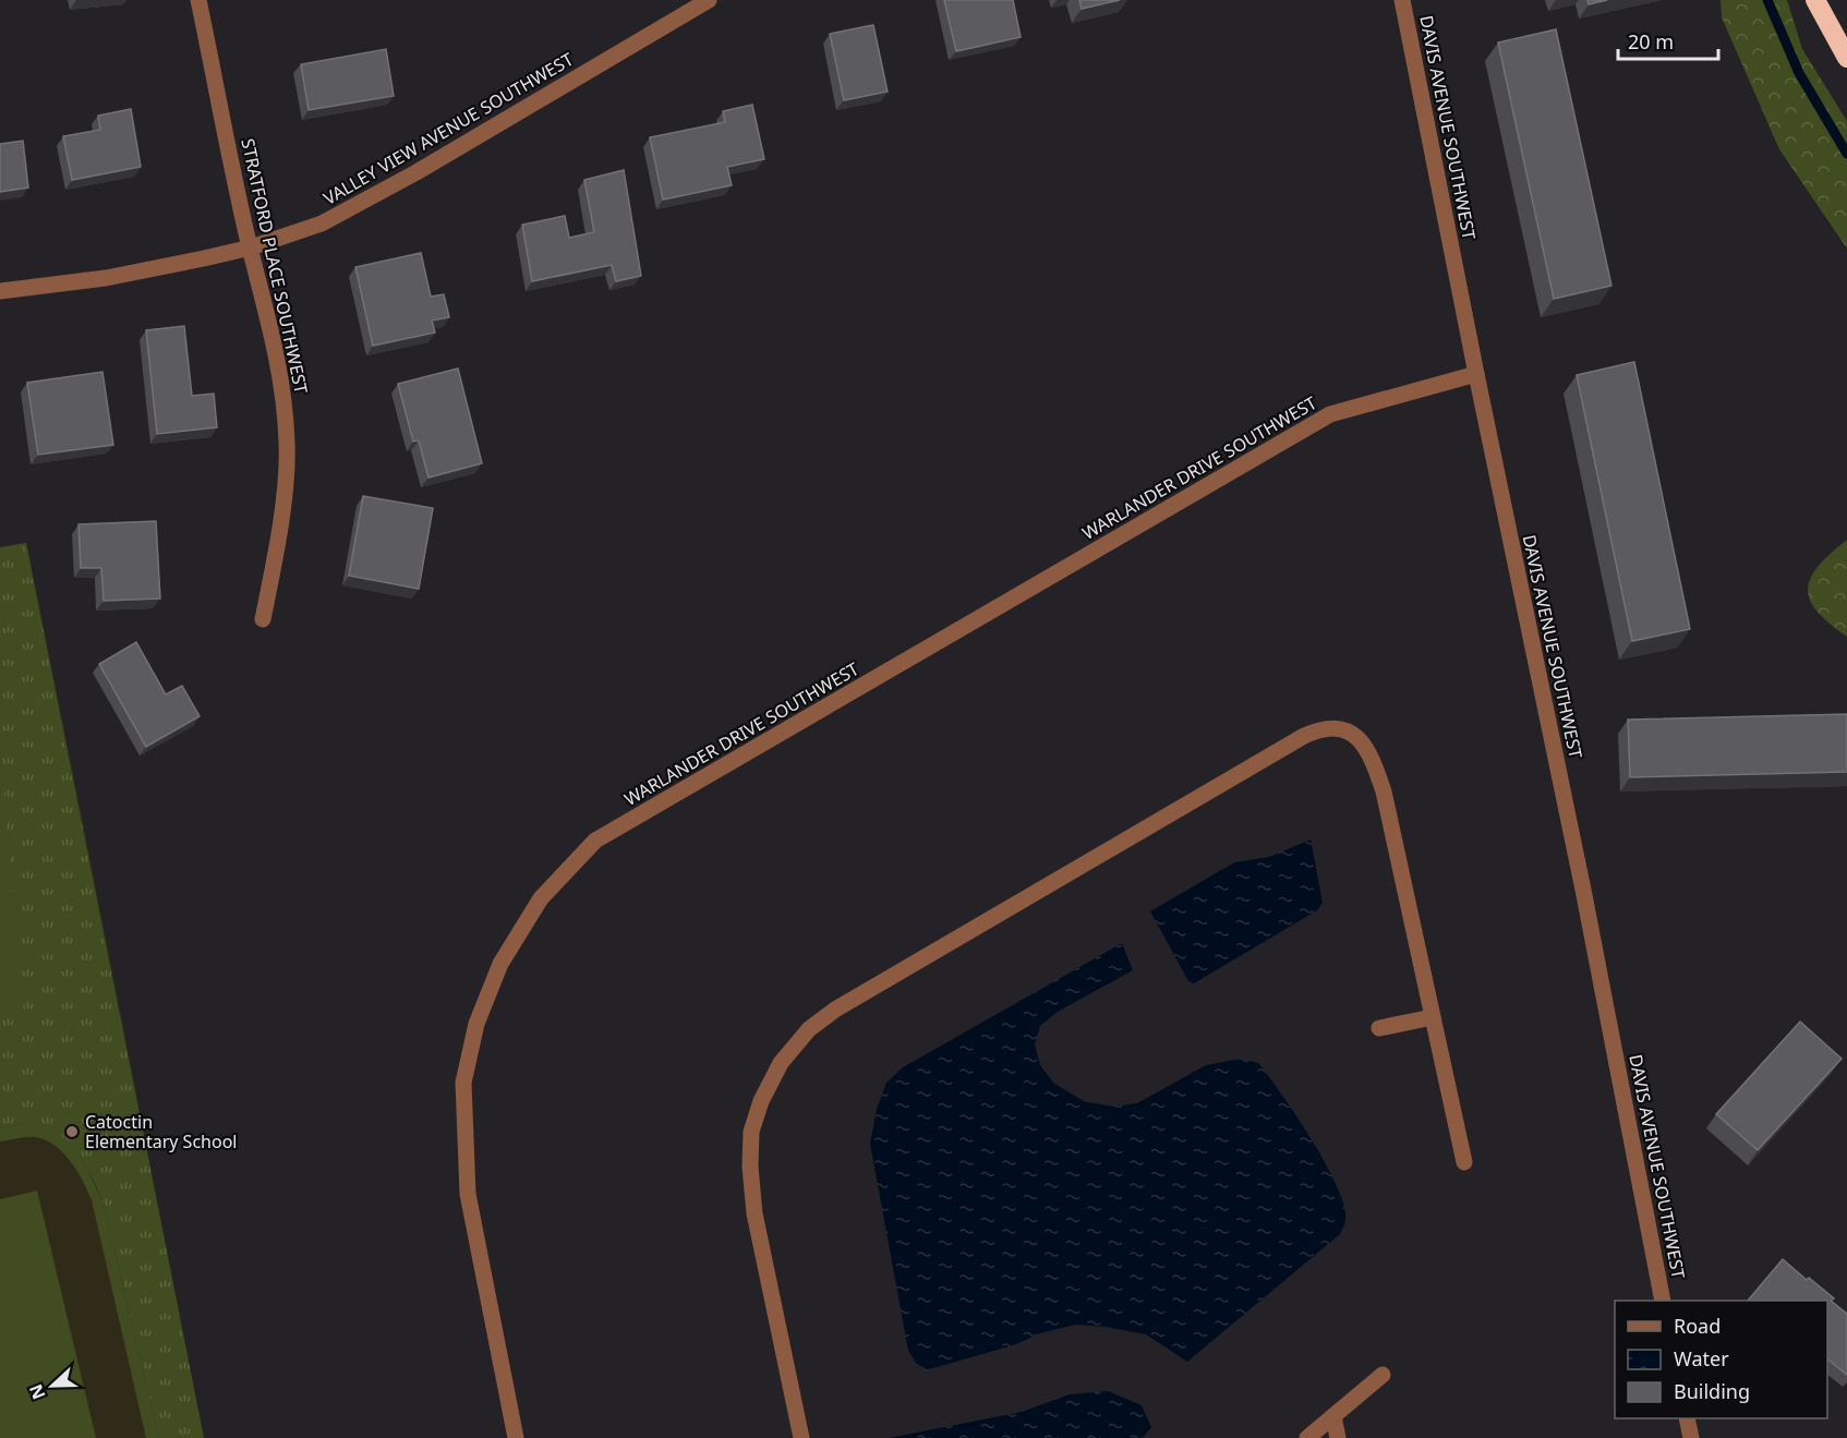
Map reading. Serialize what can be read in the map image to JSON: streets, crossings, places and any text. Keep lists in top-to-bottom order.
{
  "streets": {
    "street": [
      "DAVIS AVENUE SOUTHWEST",
      "VALLEY VIEW AVENUE SOUTHWEST",
      "STRATFORD PLACE SOUTHWEST",
      "WARLANDER DRIVE SOUTHWEST"
    ]
  },
  "crossings": [
    ["DAVIS AVENUE SOUTHWEST", "WARLANDER DRIVE SOUTHWEST"],
    ["VALLEY VIEW AVENUE SOUTHWEST", "STRATFORD PLACE SOUTHWEST"]
  ],
  "places": ["Catoctin Elementary School"],
  "legend": ["Road", "Water", "Building"],
  "scale_bar": "20 m",
  "north": "left"
}
